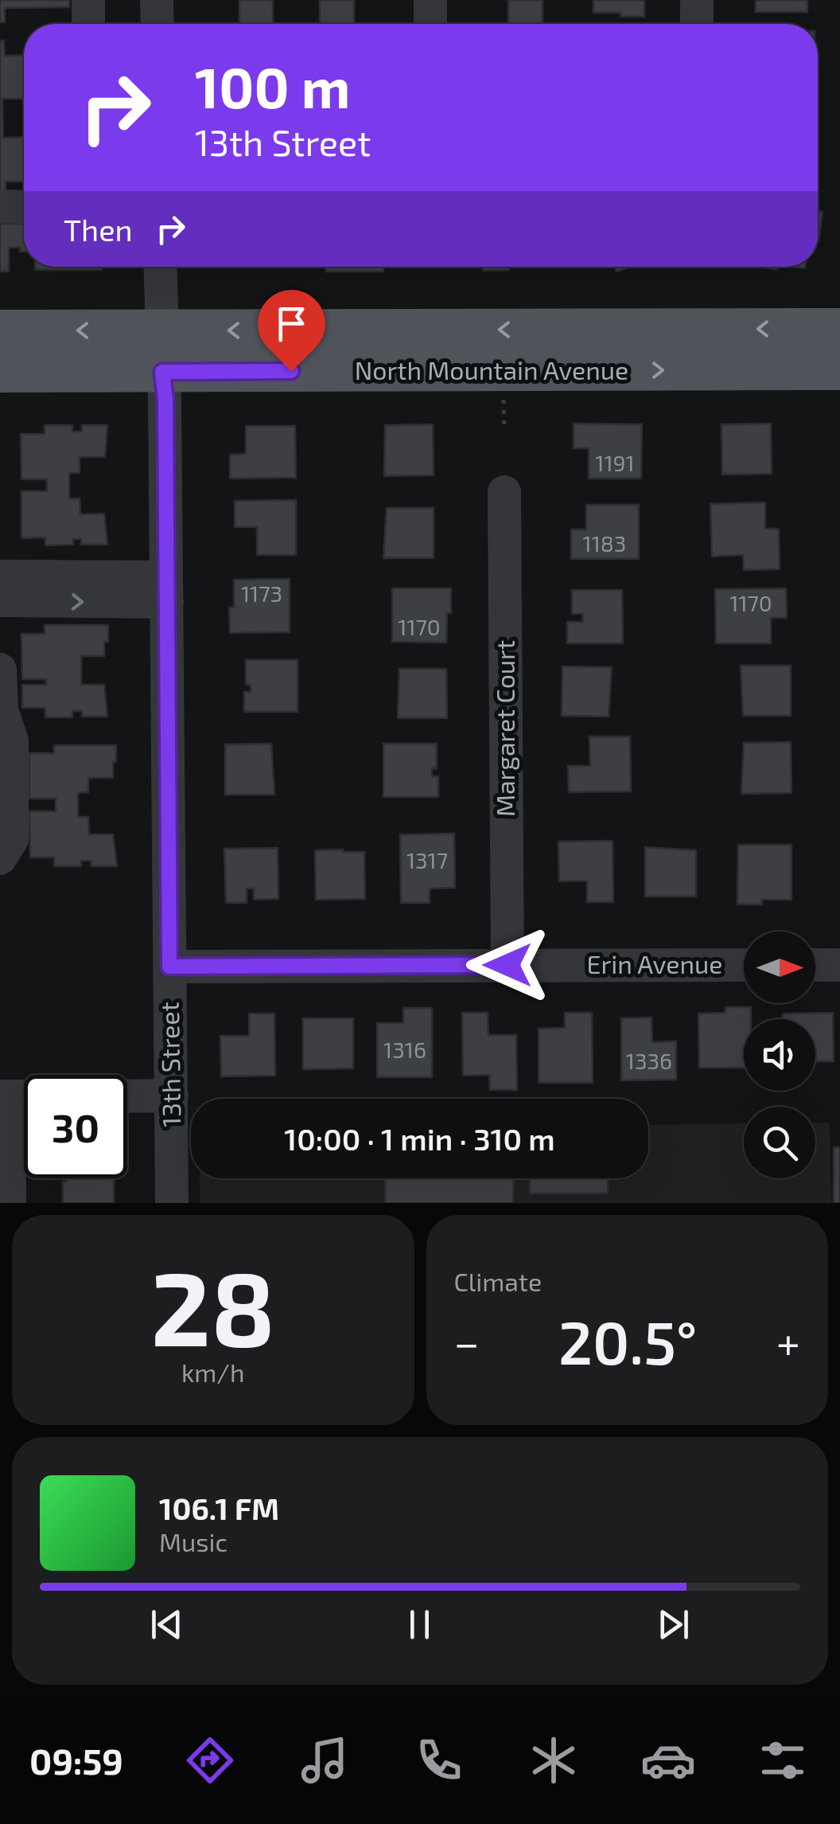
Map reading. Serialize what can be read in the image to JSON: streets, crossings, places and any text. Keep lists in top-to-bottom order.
{
  "streets": {
    "main road": ["North Mountain Avenue"],
    "street": ["Margaret Court", "Erin Avenue", "13th Street"]
  },
  "crossings": [
    ["North Mountain Avenue", "13th Street"],
    ["Margaret Court", "Erin Avenue"],
    ["Erin Avenue", "13th Street"]
  ],
  "house_numbers": [
    "1191",
    "1183",
    "1173",
    "1170",
    "1170",
    "1317",
    "1316",
    "1336"
  ],
  "north": "right",
  "page": {
    "turn": ["100 m", "13th Street"],
    "then": "Then",
    "limit": "30",
    "trip": "10:00 · 1 min · 310 m",
    "tile": [
      ["28", "km/h"],
      "Climate"
    ],
    "heat": ["−", "20.5°", "+"],
    "song": ["106.1 FM", "Music"],
    "tabs": "09:59"
  }
}
